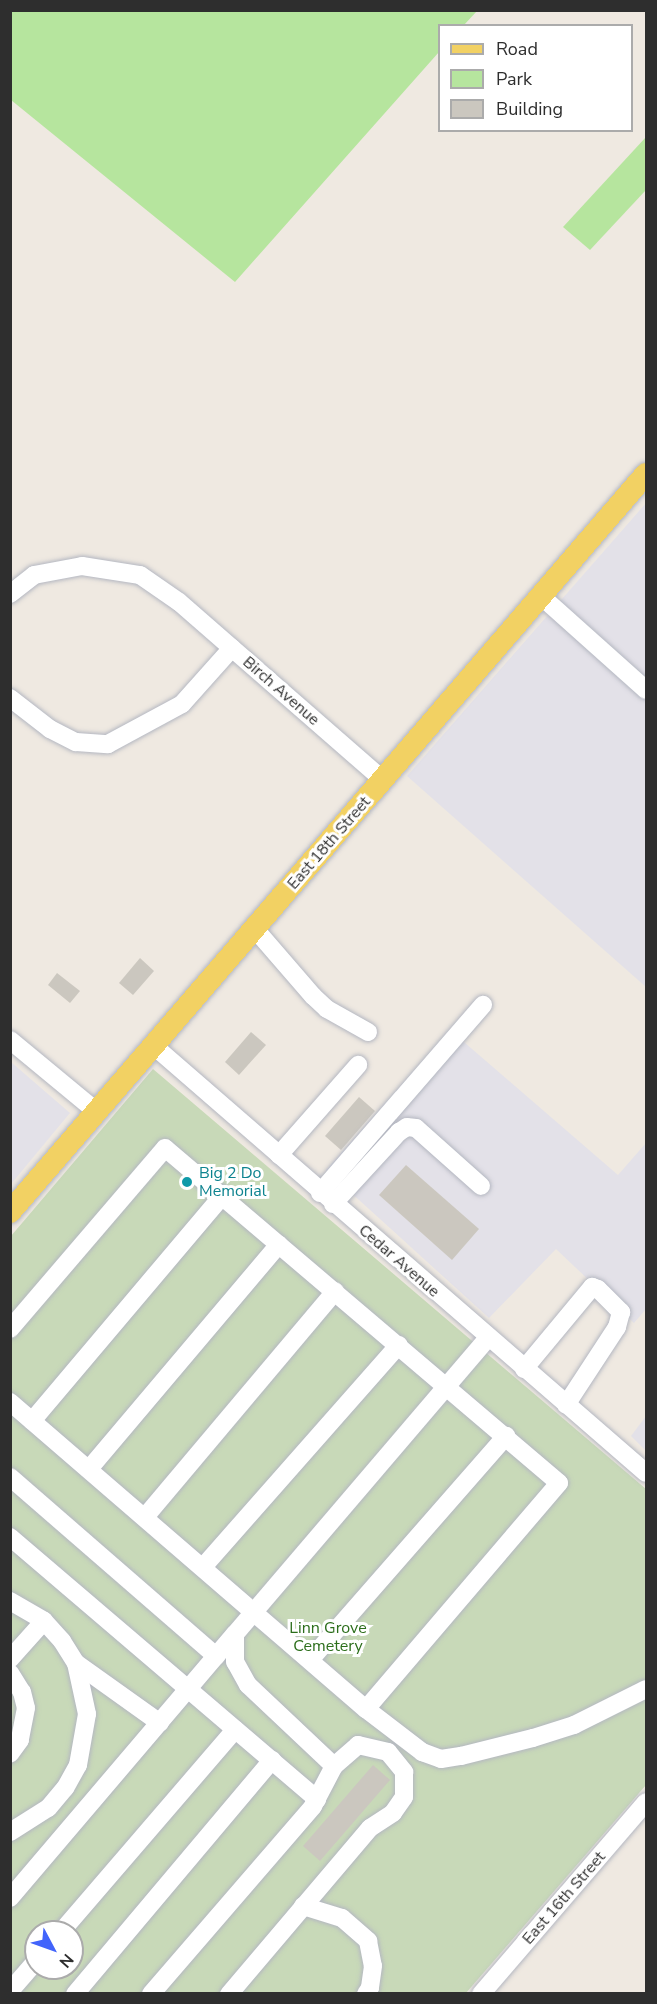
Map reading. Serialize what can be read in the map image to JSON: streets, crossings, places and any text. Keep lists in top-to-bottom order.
{
  "streets": {
    "main road": ["East 18th Street"],
    "street": ["Birch Avenue", "Cedar Avenue", "East 16th Street"]
  },
  "crossings": [
    ["Birch Avenue", "East 18th Street"],
    ["East 18th Street", "Cedar Avenue"]
  ],
  "parks": ["Linn Grove Cemetery"],
  "places": ["Big 2 Do Memorial"],
  "legend": ["Road", "Park", "Building"],
  "north": "bottom right"
}
